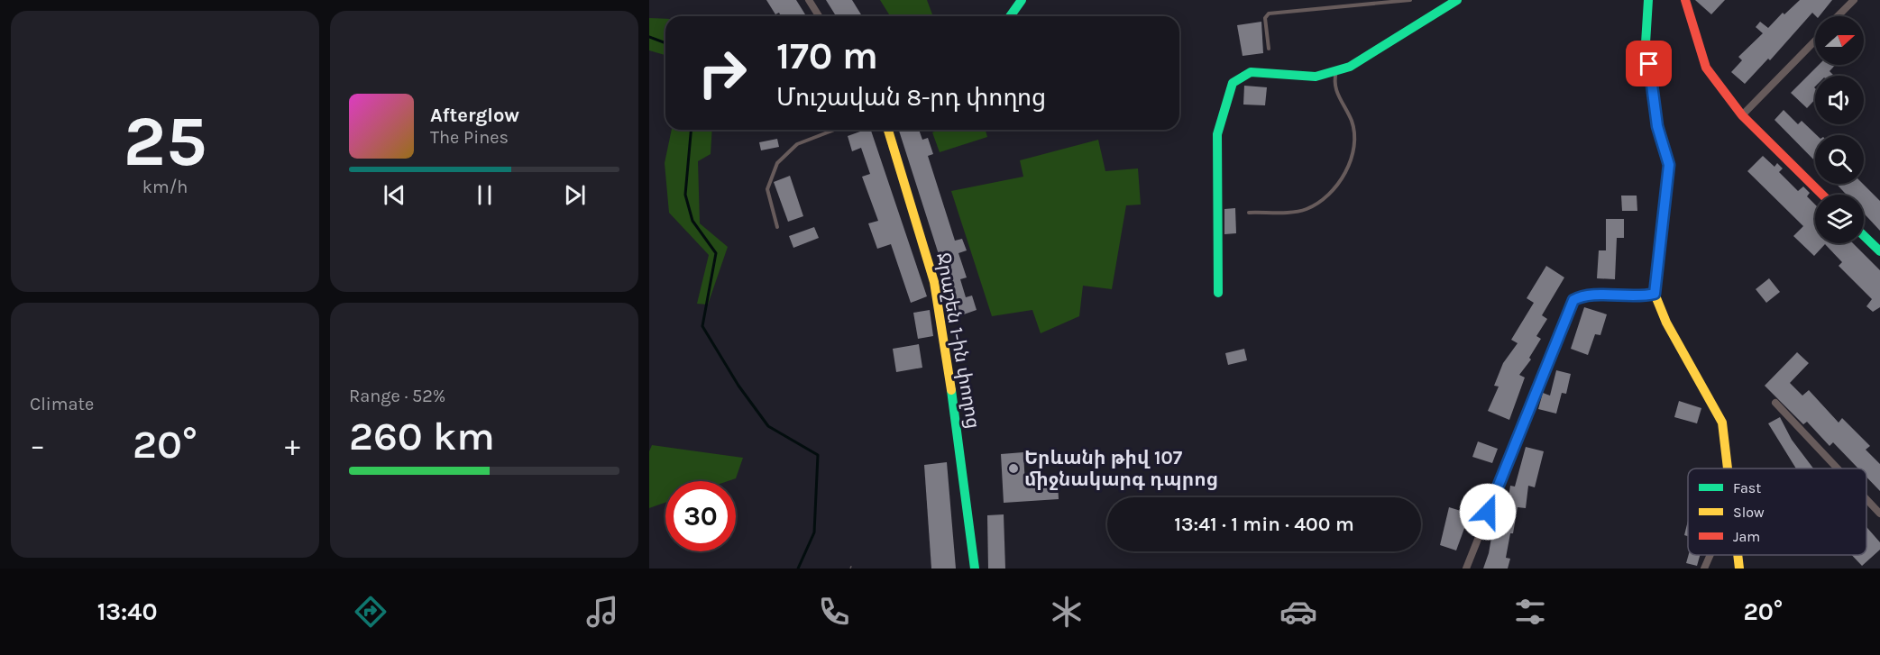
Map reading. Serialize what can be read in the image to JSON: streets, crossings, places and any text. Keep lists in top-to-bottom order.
{
  "streets": {
    "street": ["Ջրաշեն 1-ին փողոց"]
  },
  "places": ["Երևանի թիվ 107 միջնակարգ դպրոց"],
  "legend": ["Fast", "Slow", "Jam"],
  "north": "right",
  "page": {
    "tile": [
      ["25", "km/h"],
      "Climate",
      ["Range · 52%", "260 km"]
    ],
    "turn": ["170 m", "Մուշավան 8-րդ փողոց"],
    "song": ["Afterglow", "The Pines"],
    "heat": ["−", "20°", "+"],
    "limit": "30",
    "trip": "13:41 · 1 min · 400 m",
    "tabs": ["13:40", "20°"]
  }
}
